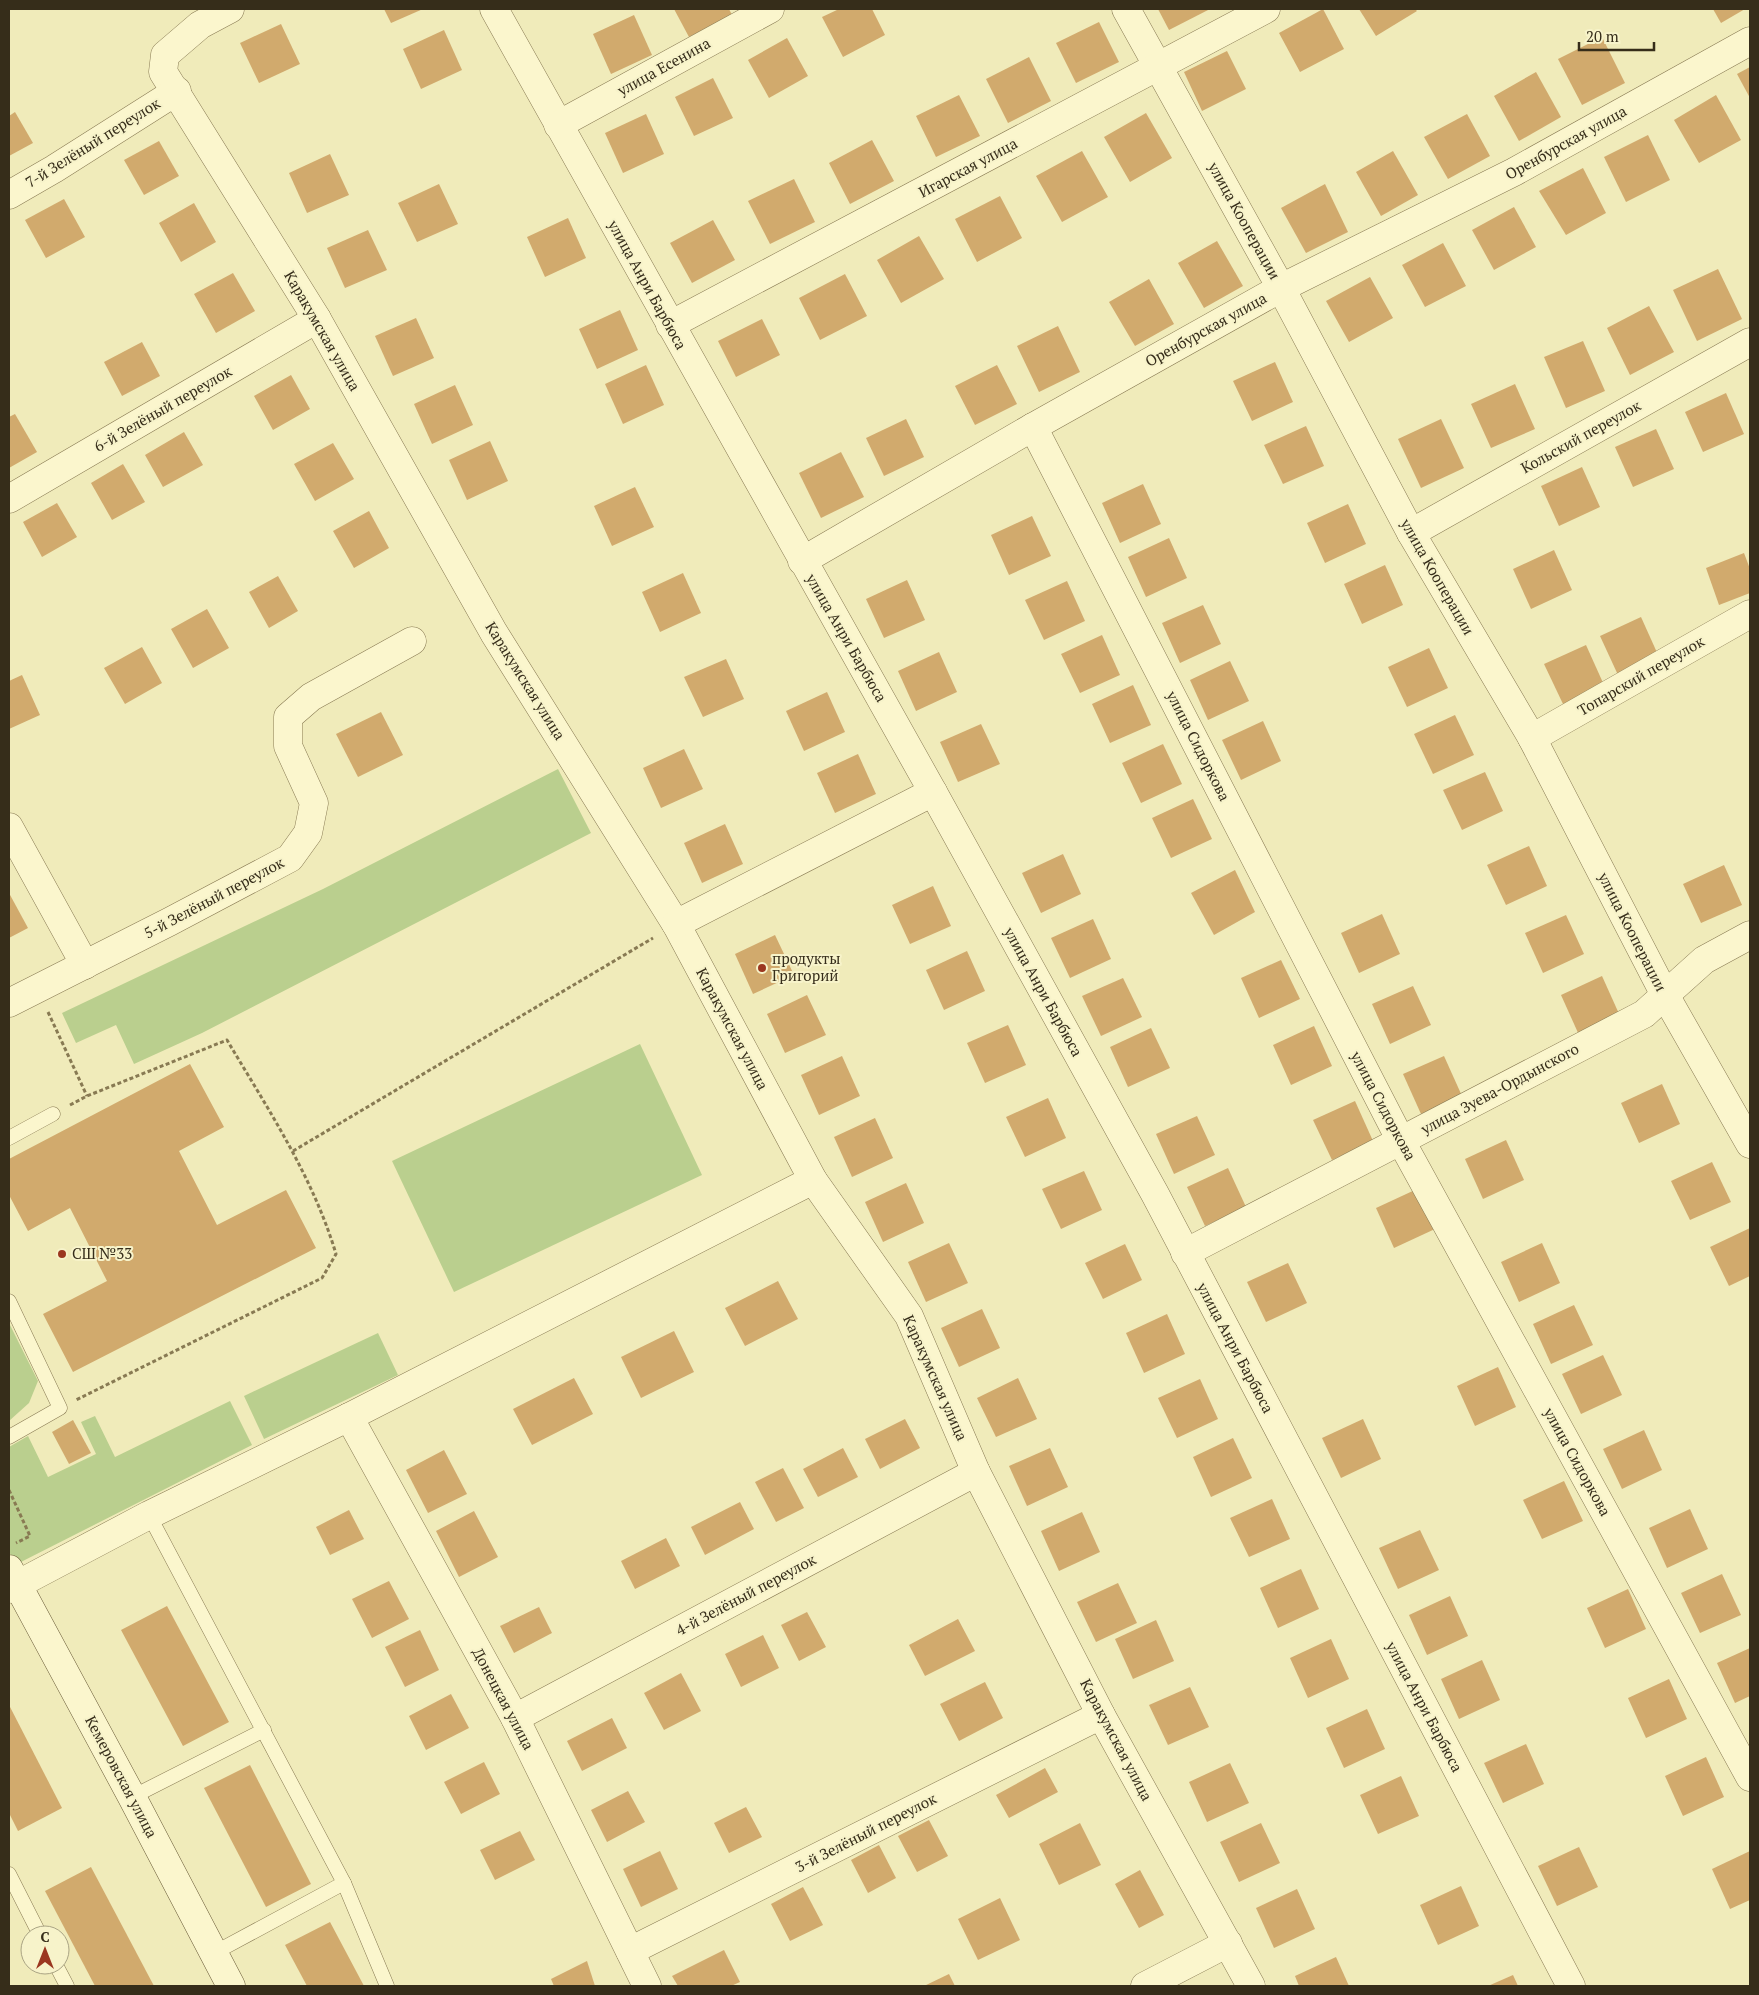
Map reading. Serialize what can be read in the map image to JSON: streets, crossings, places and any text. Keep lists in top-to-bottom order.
{
  "streets": {
    "street": [
      "улица Есенина",
      "7-й Зелёный переулок",
      "Оренбурская улица",
      "Игарская улица",
      "улица Кооперации",
      "улица Анри Барбюса",
      "Каракумская улица",
      "6-й Зелёный переулок",
      "Кольский переулок",
      "Топарский переулок",
      "улица Сидоркова",
      "5-й Зелёный переулок",
      "улица Зуева-Ордынского",
      "4-й Зелёный переулок",
      "Донецкая улица",
      "Кемеровская улица",
      "3-й Зелёный переулок"
    ]
  },
  "crossings": [
    ["улица Есенина", "улица Анри Барбюса"],
    ["7-й Зелёный переулок", "Каракумская улица"],
    ["Оренбурская улица", "улица Кооперации"],
    ["Оренбурская улица", "улица Анри Барбюса"],
    ["Оренбурская улица", "улица Сидоркова"],
    ["Игарская улица", "улица Кооперации"],
    ["Игарская улица", "улица Анри Барбюса"],
    ["улица Кооперации", "Кольский переулок"],
    ["улица Кооперации", "Топарский переулок"],
    ["улица Кооперации", "улица Зуева-Ордынского"],
    ["улица Анри Барбюса", "улица Зуева-Ордынского"],
    ["Каракумская улица", "6-й Зелёный переулок"],
    ["Каракумская улица", "4-й Зелёный переулок"],
    ["Каракумская улица", "3-й Зелёный переулок"],
    ["улица Сидоркова", "улица Зуева-Ордынского"],
    ["4-й Зелёный переулок", "Донецкая улица"],
    ["Донецкая улица", "3-й Зелёный переулок"]
  ],
  "places": ["продукты Григорий", "СШ №33"],
  "scale_bar": "20 m",
  "north": "top"
}
